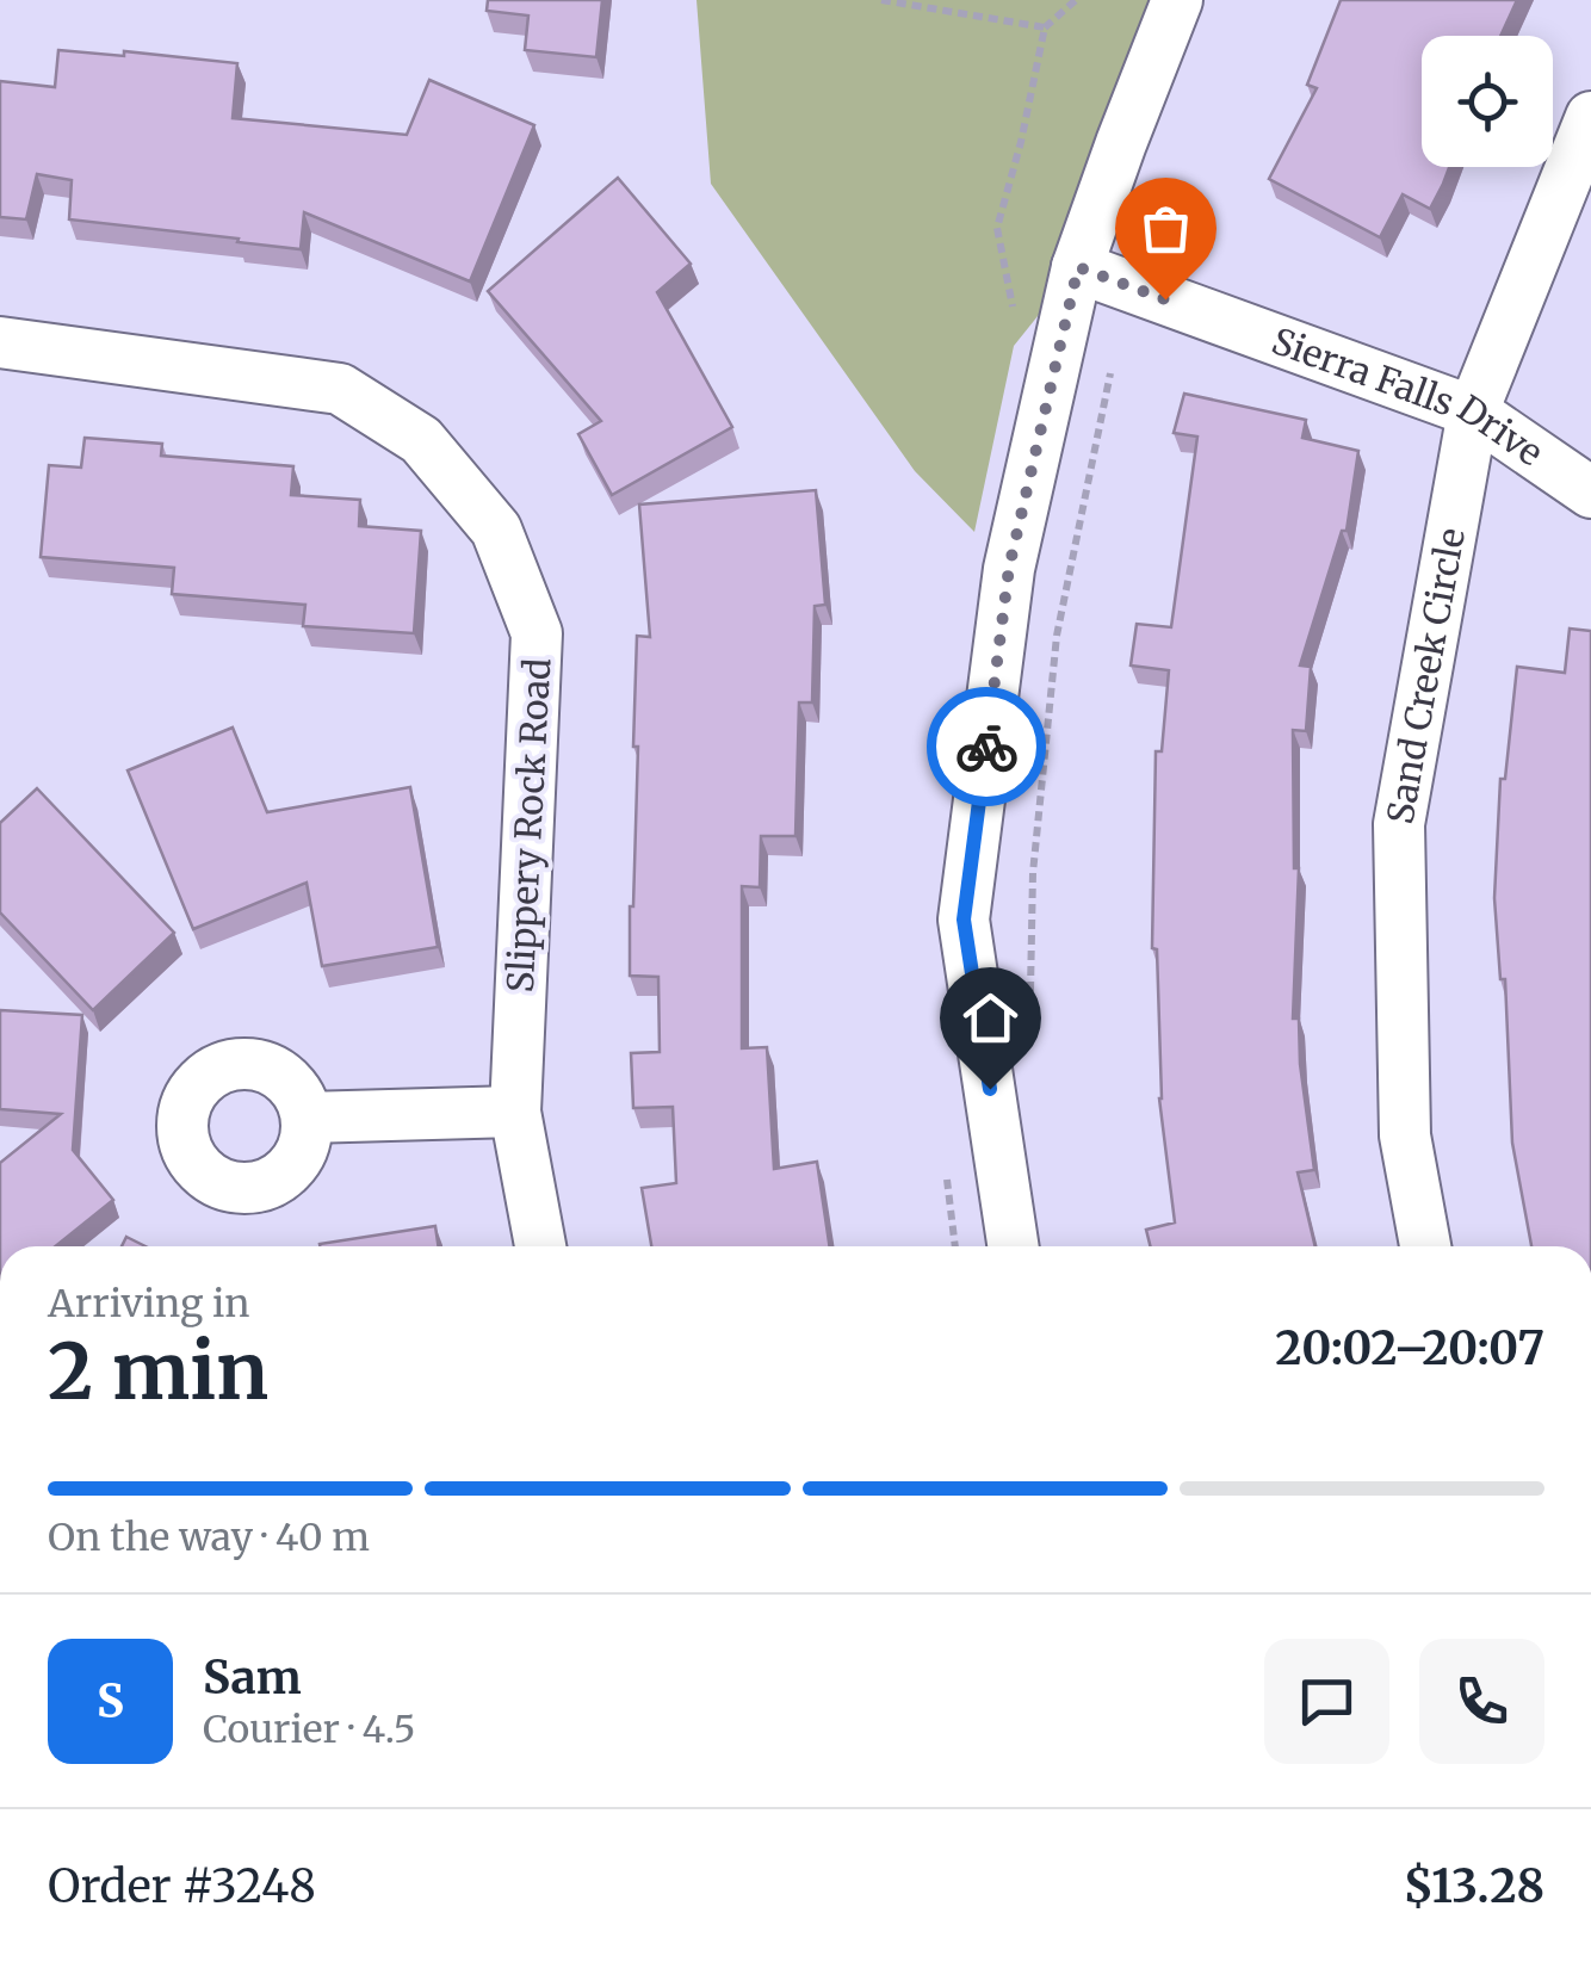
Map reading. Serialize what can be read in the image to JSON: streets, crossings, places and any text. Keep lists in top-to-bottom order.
{
  "streets": {
    "street": ["Sierra Falls Drive", "Sand Creek Circle", "Slippery Rock Road"]
  },
  "crossings": [
    ["Sierra Falls Drive", "Sand Creek Circle"]
  ],
  "page": {
    "heading": ["2 min", "Arriving in", "20:02–20:07"],
    "panel": [
      "Sam",
      "Courier · 4.5",
      "Order #3248",
      "$13.28"
    ],
    "bar": "On the way · 40 m",
    "round": "S"
  }
}
